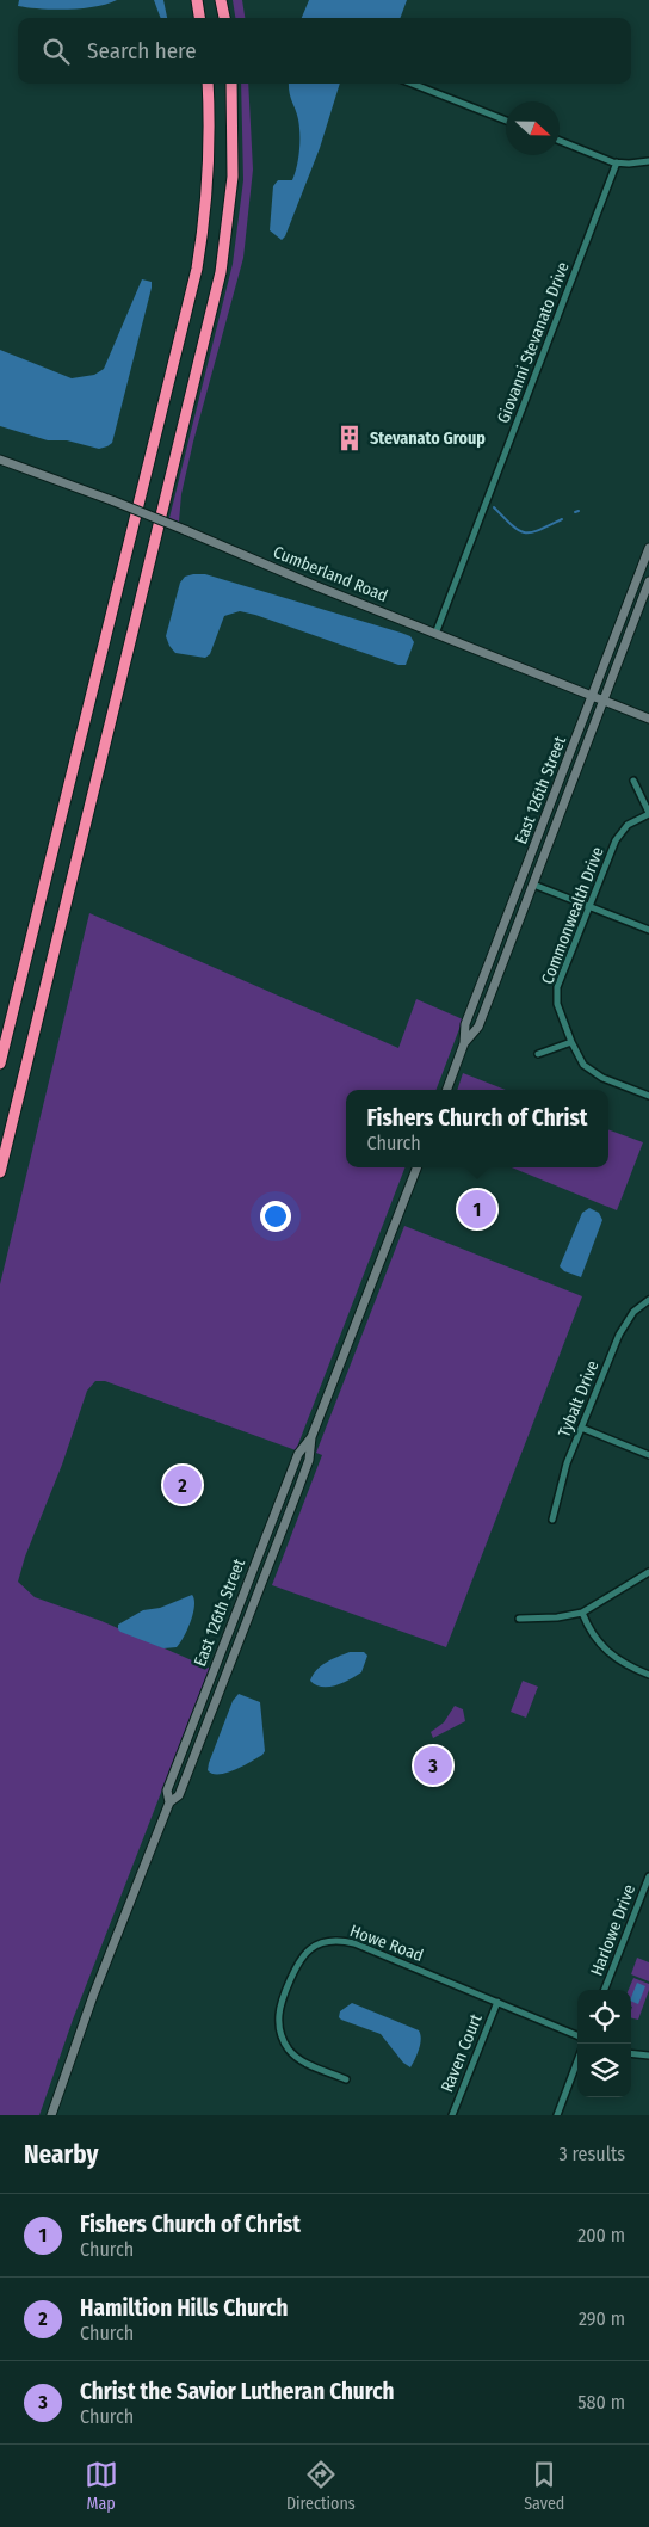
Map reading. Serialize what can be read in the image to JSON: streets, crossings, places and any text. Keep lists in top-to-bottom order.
{
  "streets": {
    "main road": ["Cumberland Road", "East 126th Street"],
    "street": [
      "Giovanni Stevanato Drive",
      "Commonwealth Drive",
      "Tybalt Drive",
      "Harlowe Drive",
      "Howe Road",
      "Raven Court"
    ]
  },
  "crossings": [
    ["Giovanni Stevanato Drive", "Cumberland Road"],
    ["Cumberland Road", "East 126th Street"],
    ["Howe Road", "Raven Court"]
  ],
  "places": {
    "building": ["Stevanato Group"]
  },
  "north": "right",
  "page": {
    "search": "Search here",
    "popup": ["Fishers Church of Christ", "Church"],
    "pins": ["1", "2", "3"],
    "heading": ["Nearby", "3 results"],
    "list": [
      {
        "mark": "1",
        "name": "Fishers Church of Christ",
        "note": "Church",
        "value": "200 m"
      },
      {
        "mark": "2",
        "name": "Hamiltion Hills Church",
        "note": "Church",
        "value": "290 m"
      },
      {
        "mark": "3",
        "name": "Christ the Savior Lutheran Church",
        "note": "Church",
        "value": "580 m"
      }
    ],
    "nav": ["Map", "Directions", "Saved"]
  }
}
